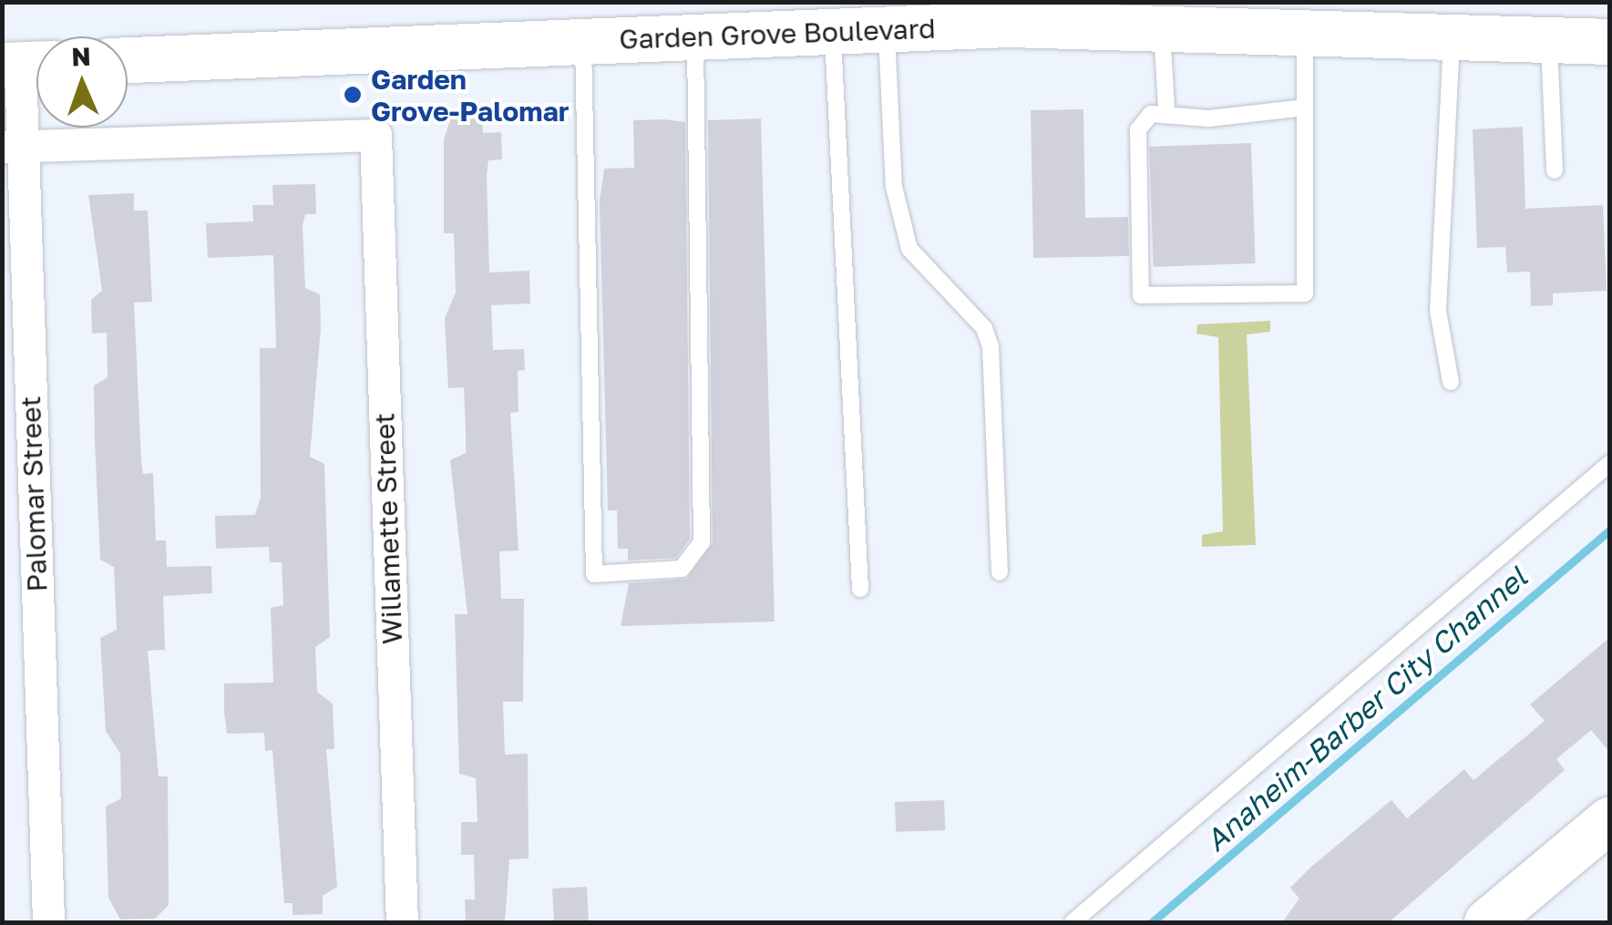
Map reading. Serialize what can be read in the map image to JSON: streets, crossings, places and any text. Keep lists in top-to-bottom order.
{
  "streets": {
    "main road": ["Garden Grove Boulevard"],
    "street": ["Palomar Street", "Willamette Street"]
  },
  "crossings": [
    ["Palomar Street", "Willamette Street"]
  ],
  "water": ["Anaheim-Barber City Channel"],
  "places": ["Garden Grove-Palomar"],
  "north": "top"
}
